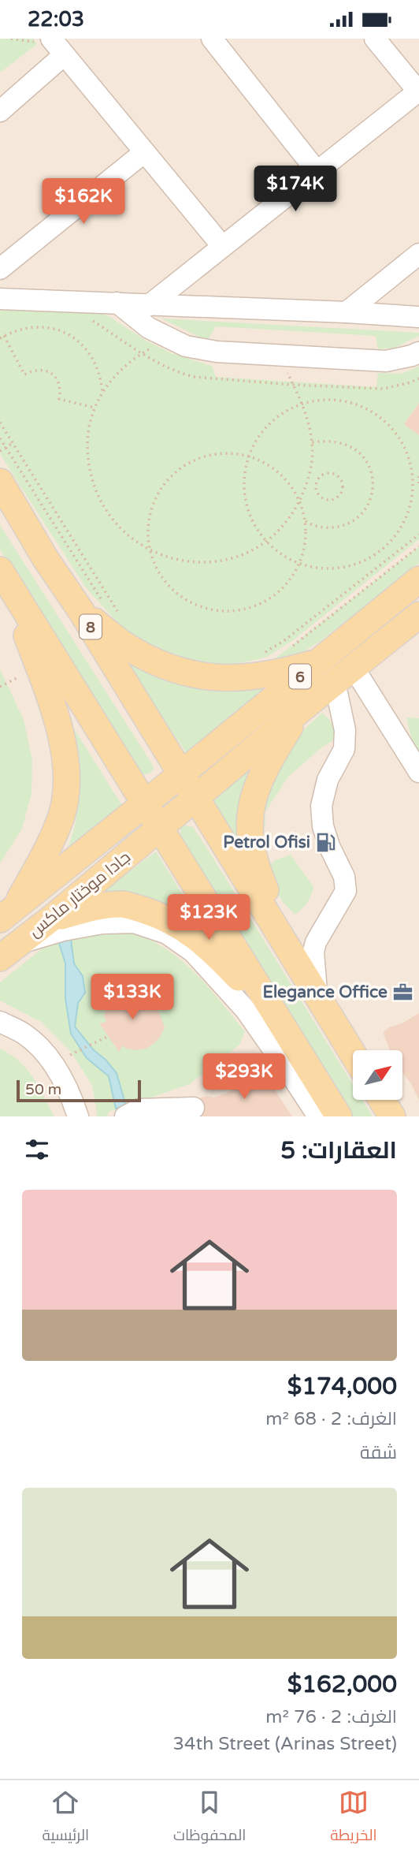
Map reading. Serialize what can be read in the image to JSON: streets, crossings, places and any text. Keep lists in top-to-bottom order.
{
  "streets": {
    "main road": ["8", "6", "جادا موختار ماكس"]
  },
  "crossings": [
    ["8", "6"],
    ["6", "جادا موختار ماكس"]
  ],
  "places": {
    "fuel station": ["Petrol Ofisi"],
    "office": ["Elegance Office"]
  },
  "scale_bar": "50 m",
  "north": "top right",
  "page": {
    "status": "22:03",
    "price": [
      "$174K",
      "$162K",
      "$123K",
      "$133K",
      "$293K"
    ],
    "scale": "50 m",
    "heading": "العقارات: 5",
    "list": [
      {
        "name": "$174,000",
        "note": "الغرف: 2 · 68 m² · شقة"
      },
      {
        "name": "$162,000",
        "note": "الغرف: 2 · 76 m² · 34th Street (Arinas Street)"
      }
    ],
    "tabs": ["الخريطة", "المحفوظات", "الرئيسية"]
  }
}
